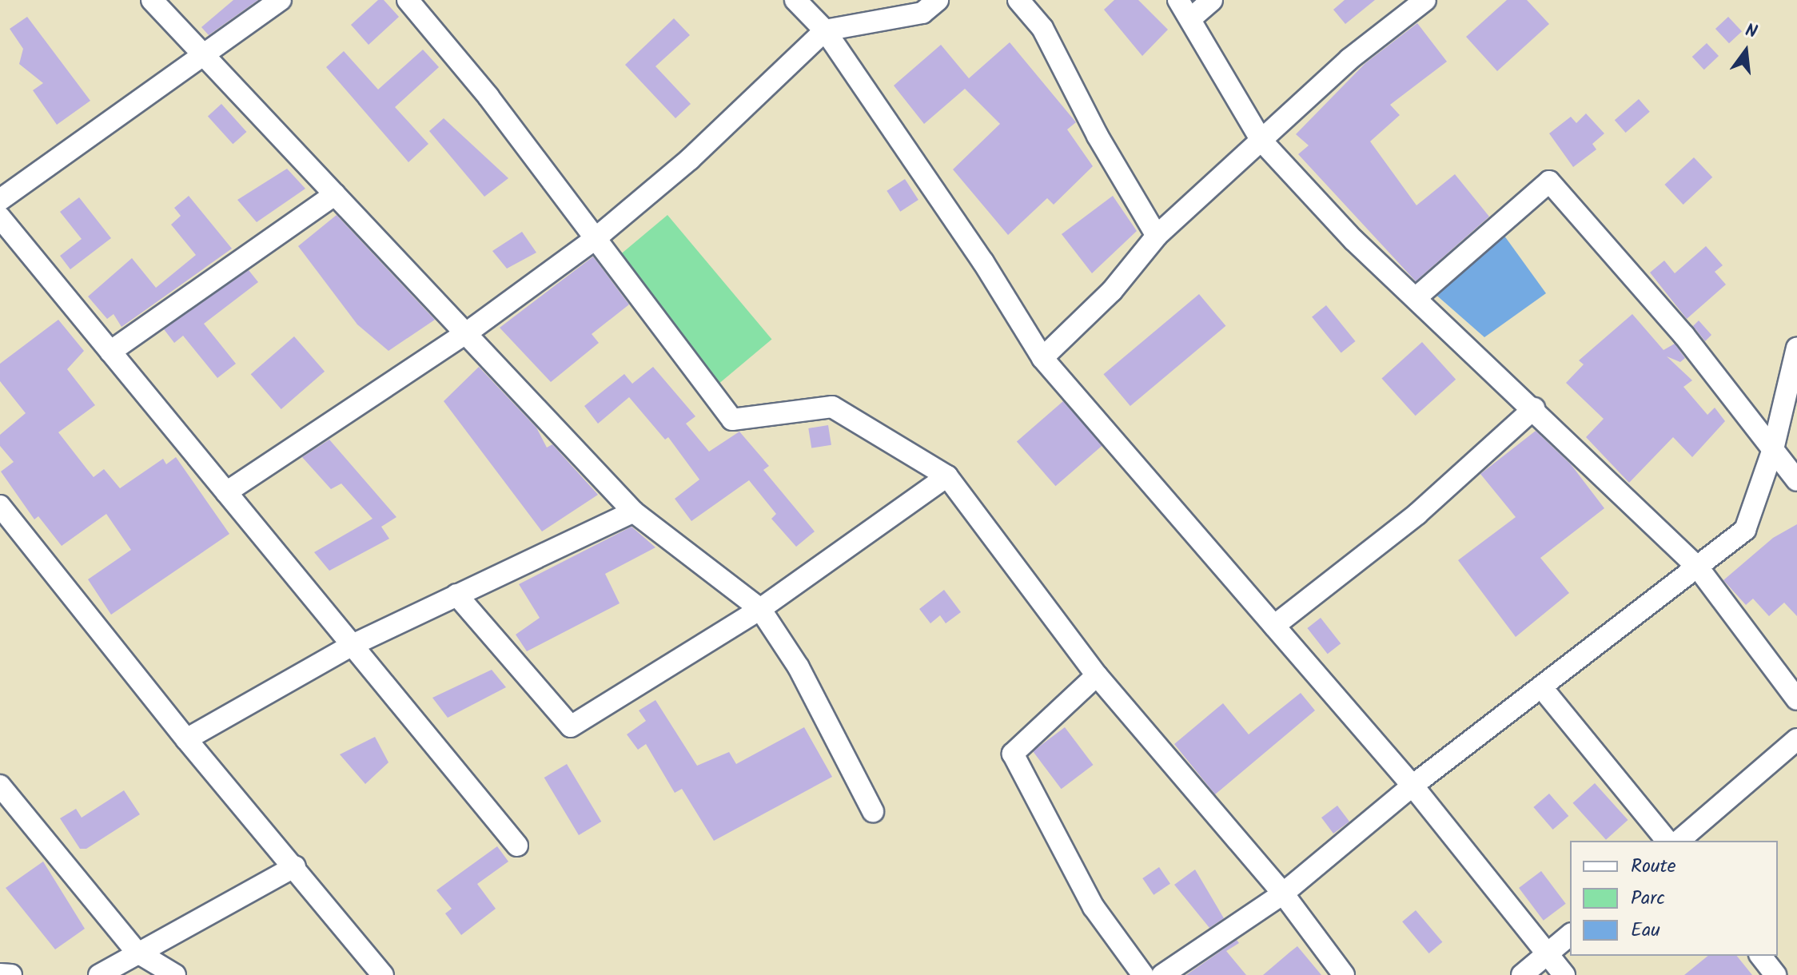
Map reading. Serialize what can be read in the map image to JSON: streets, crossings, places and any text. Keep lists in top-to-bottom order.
{
  "legend": ["Route", "Parc", "Eau"],
  "north": "top"
}
